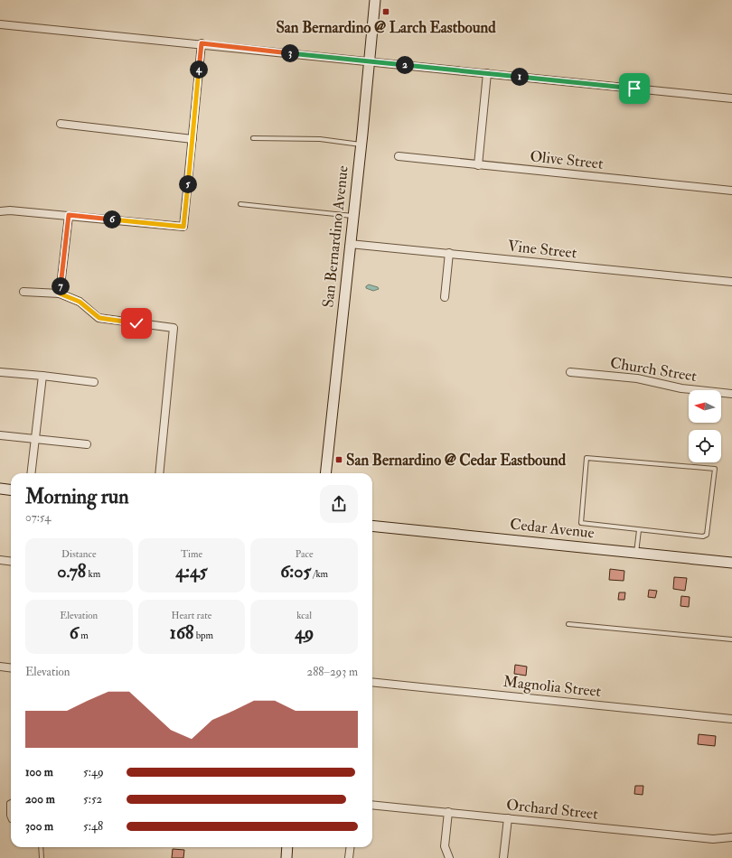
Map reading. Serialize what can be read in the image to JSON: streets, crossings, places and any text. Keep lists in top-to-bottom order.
{
  "streets": {
    "main road": ["San Bernardino Avenue", "Cedar Avenue"],
    "street": [
      "Olive Street",
      "Vine Street",
      "Church Street",
      "Magnolia Street",
      "Orchard Street"
    ]
  },
  "crossings": [
    ["San Bernardino Avenue", "Vine Street"]
  ],
  "places": {
    "transit": ["San Bernardino @ Larch Eastbound", "San Bernardino @ Cedar Eastbound"]
  },
  "north": "left",
  "page": {
    "pins": [
      "3",
      "2",
      "4",
      "1",
      "5",
      "6",
      "7"
    ],
    "heading": ["Morning run", "07:54"],
    "stats": [
      ["Distance", "0.78 km"],
      ["Time", "4:45"],
      ["Pace", "6:05 /km"],
      ["Elevation", "6 m"],
      ["Heart rate", "168 bpm"],
      ["kcal", "49"]
    ],
    "chart": ["Elevation", "288–293 m"],
    "list": [
      {
        "name": "100 m",
        "note": "5:49"
      },
      {
        "name": "200 m",
        "note": "5:52"
      },
      {
        "name": "300 m",
        "note": "5:48"
      }
    ]
  }
}
